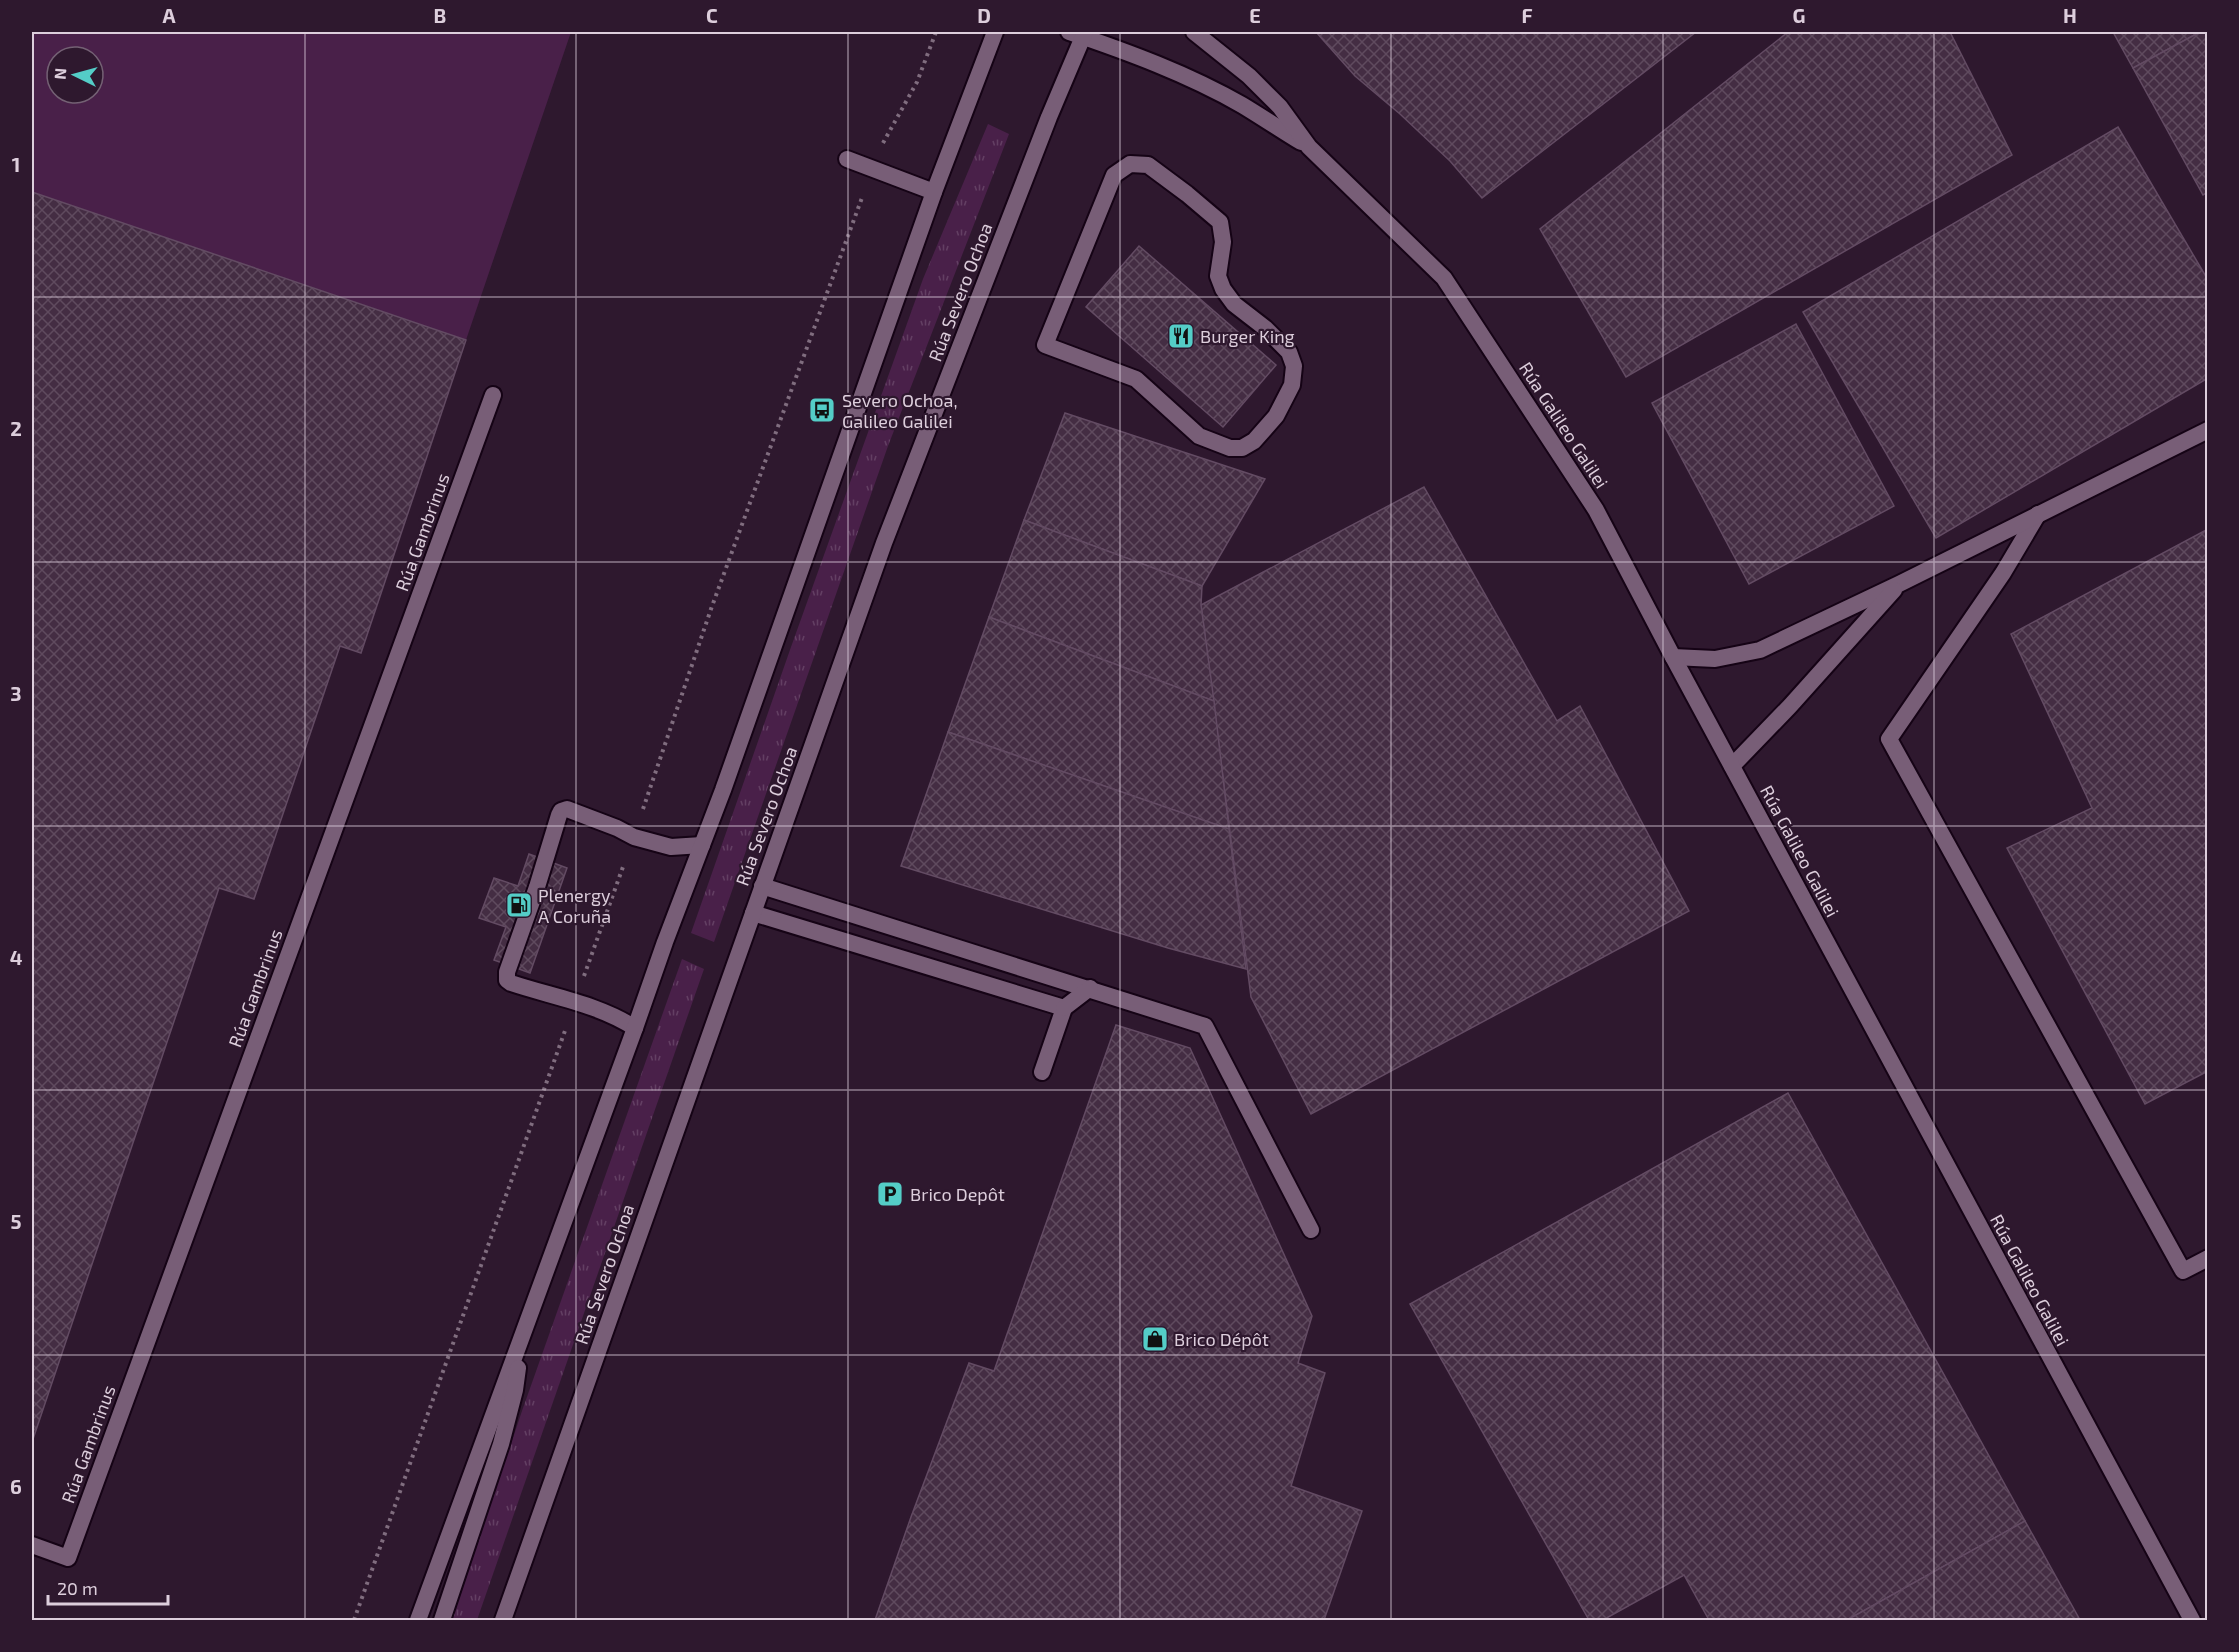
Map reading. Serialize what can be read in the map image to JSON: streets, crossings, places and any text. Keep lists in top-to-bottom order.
{
  "streets": {
    "main road": ["Rúa Severo Ochoa", "Rúa Galileo Galilei", "Rúa Gambrinus"]
  },
  "crossings": [
    ["Rúa Severo Ochoa", "Rúa Galileo Galilei"]
  ],
  "places": {
    "restaurant": ["Burger King"],
    "bus stop": ["Severo Ochoa, Galileo Galilei"],
    "fuel station": ["Plenergy A Coruña"],
    "parking": ["Brico Depôt"],
    "shop": ["Brico Dépôt"]
  },
  "scale_bar": "20 m",
  "north": "left",
  "grid": {
    "columns": [
      "A",
      "B",
      "C",
      "D",
      "E",
      "F",
      "G",
      "H"
    ],
    "rows": [
      "1",
      "2",
      "3",
      "4",
      "5",
      "6"
    ]
  }
}
